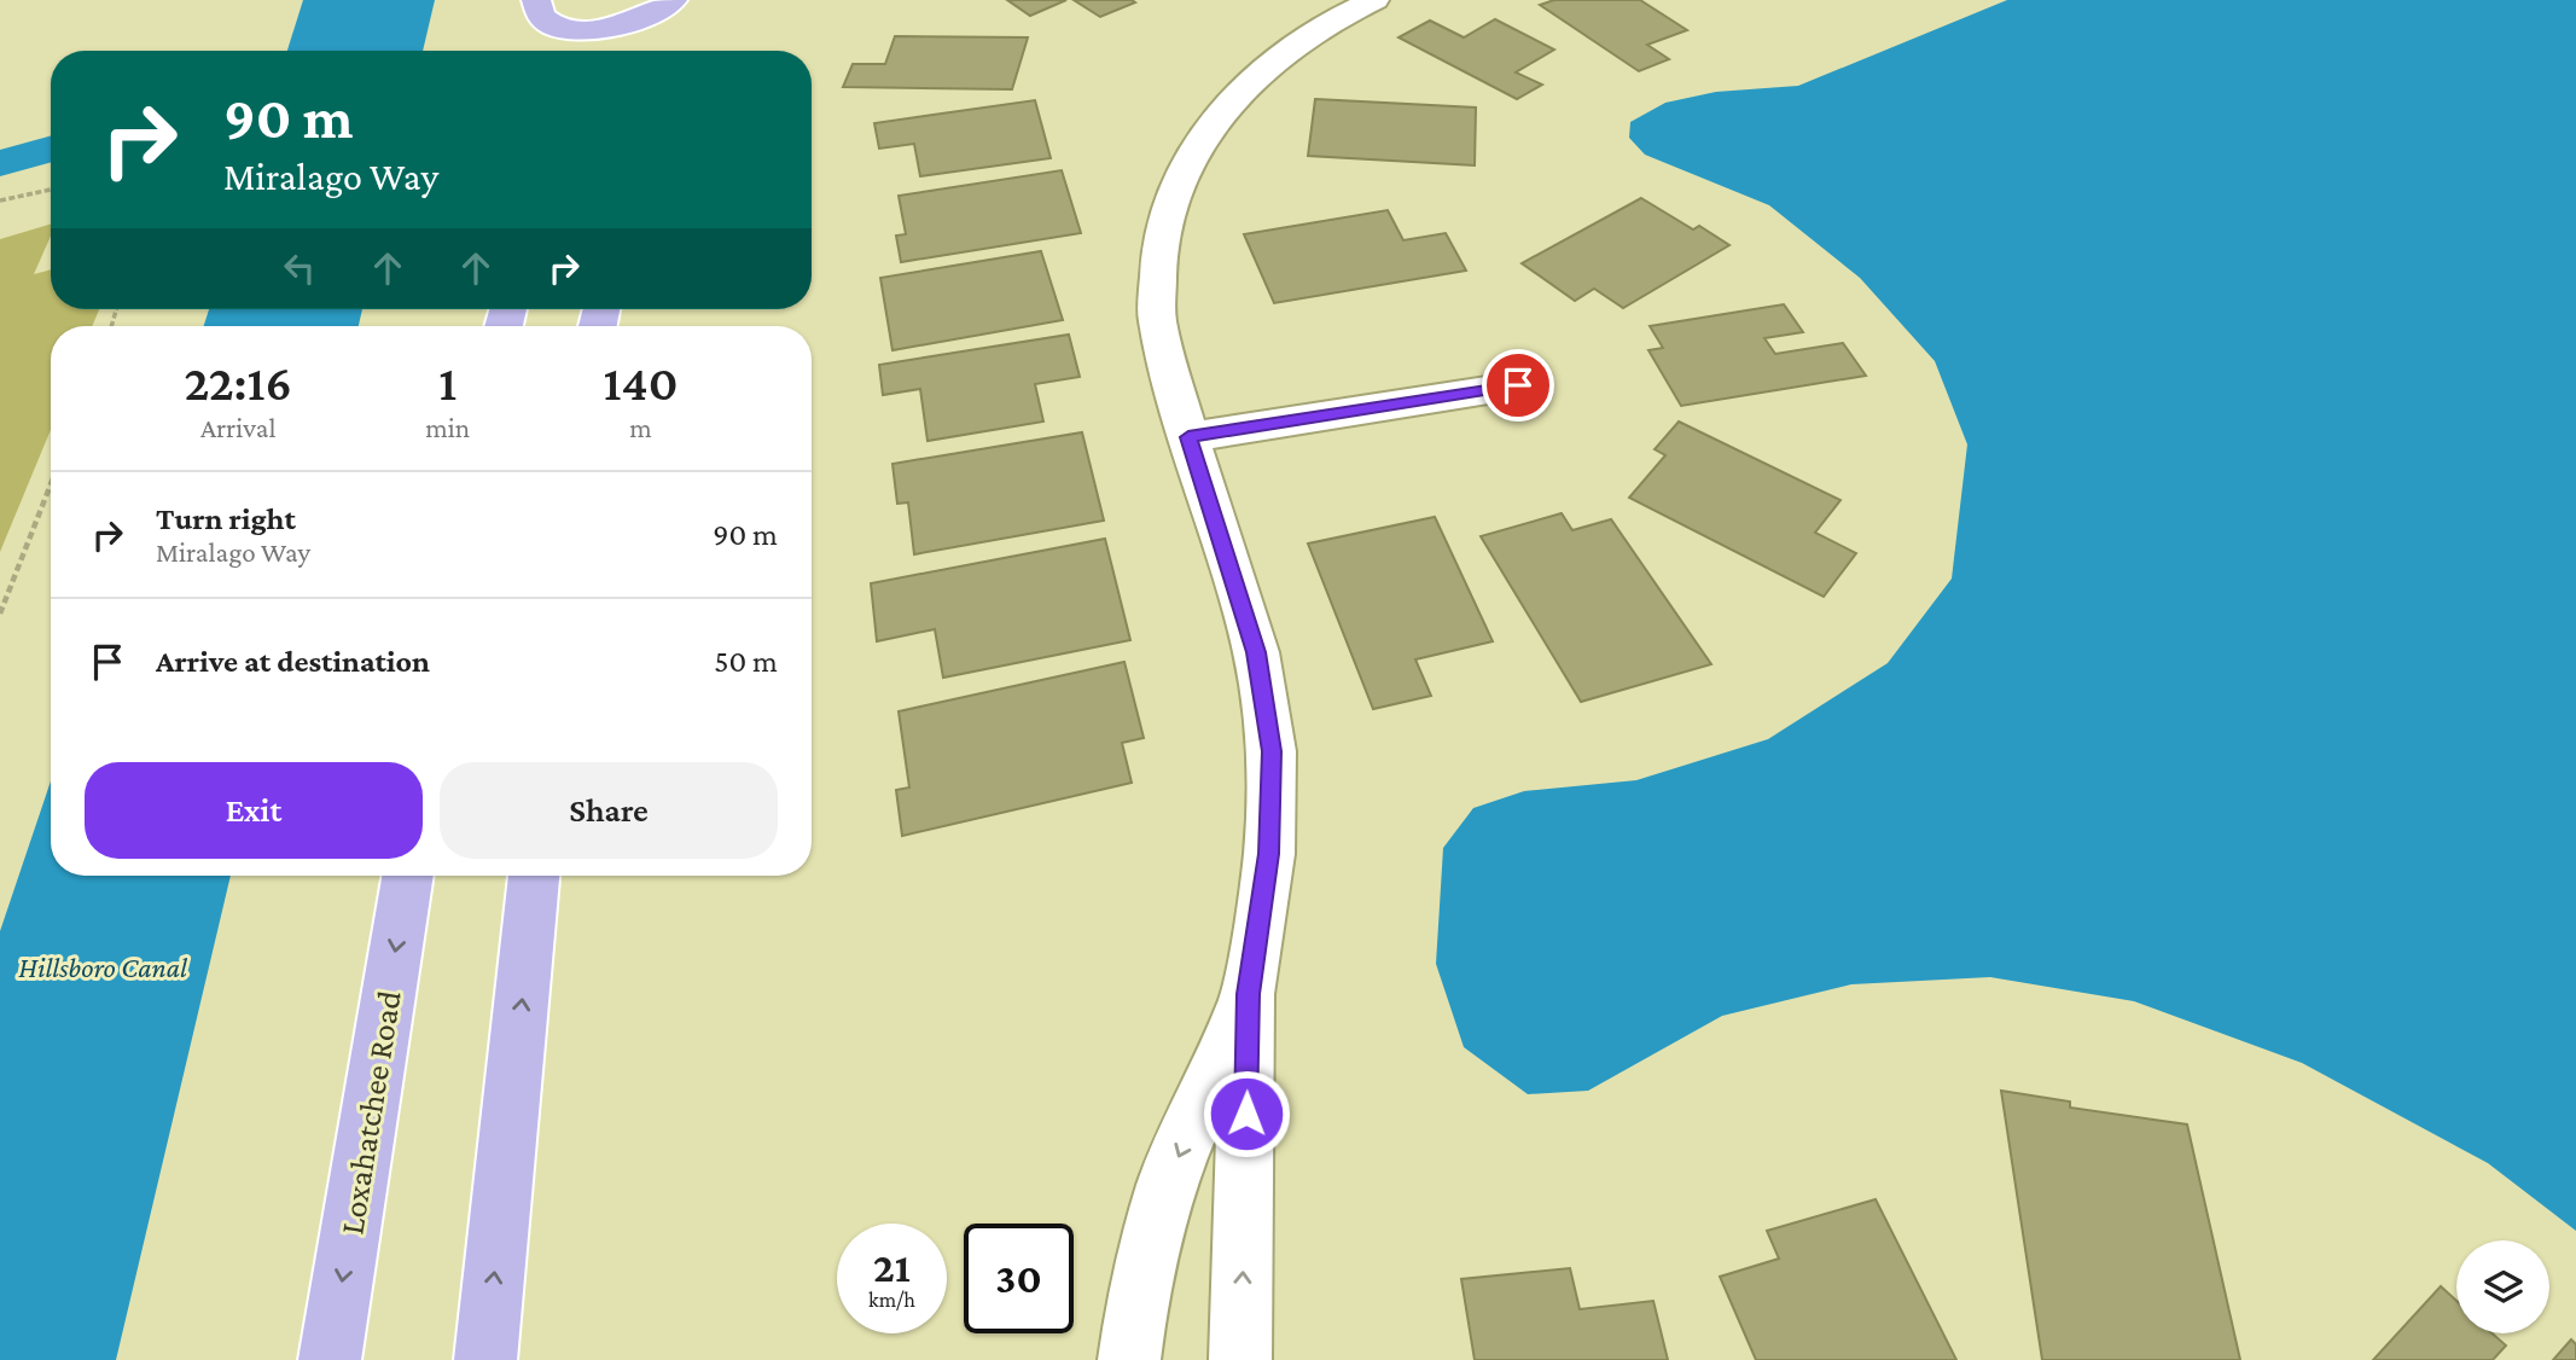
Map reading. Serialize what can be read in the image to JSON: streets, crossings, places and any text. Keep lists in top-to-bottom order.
{
  "streets": {
    "main road": ["Loxahatchee Road"]
  },
  "water": ["Hillsboro Canal"],
  "page": {
    "turn": ["90 m", "Miralago Way"],
    "eta": [
      "22:16",
      "Arrival",
      "1",
      "min",
      "140",
      "m"
    ],
    "list": [
      {
        "name": "Turn right",
        "note": "Miralago Way",
        "value": "90 m"
      },
      {
        "name": "Arrive at destination",
        "value": "50 m"
      }
    ],
    "buttons": ["Exit", "Share"],
    "speed": "21 km/h",
    "limit": "30"
  }
}
